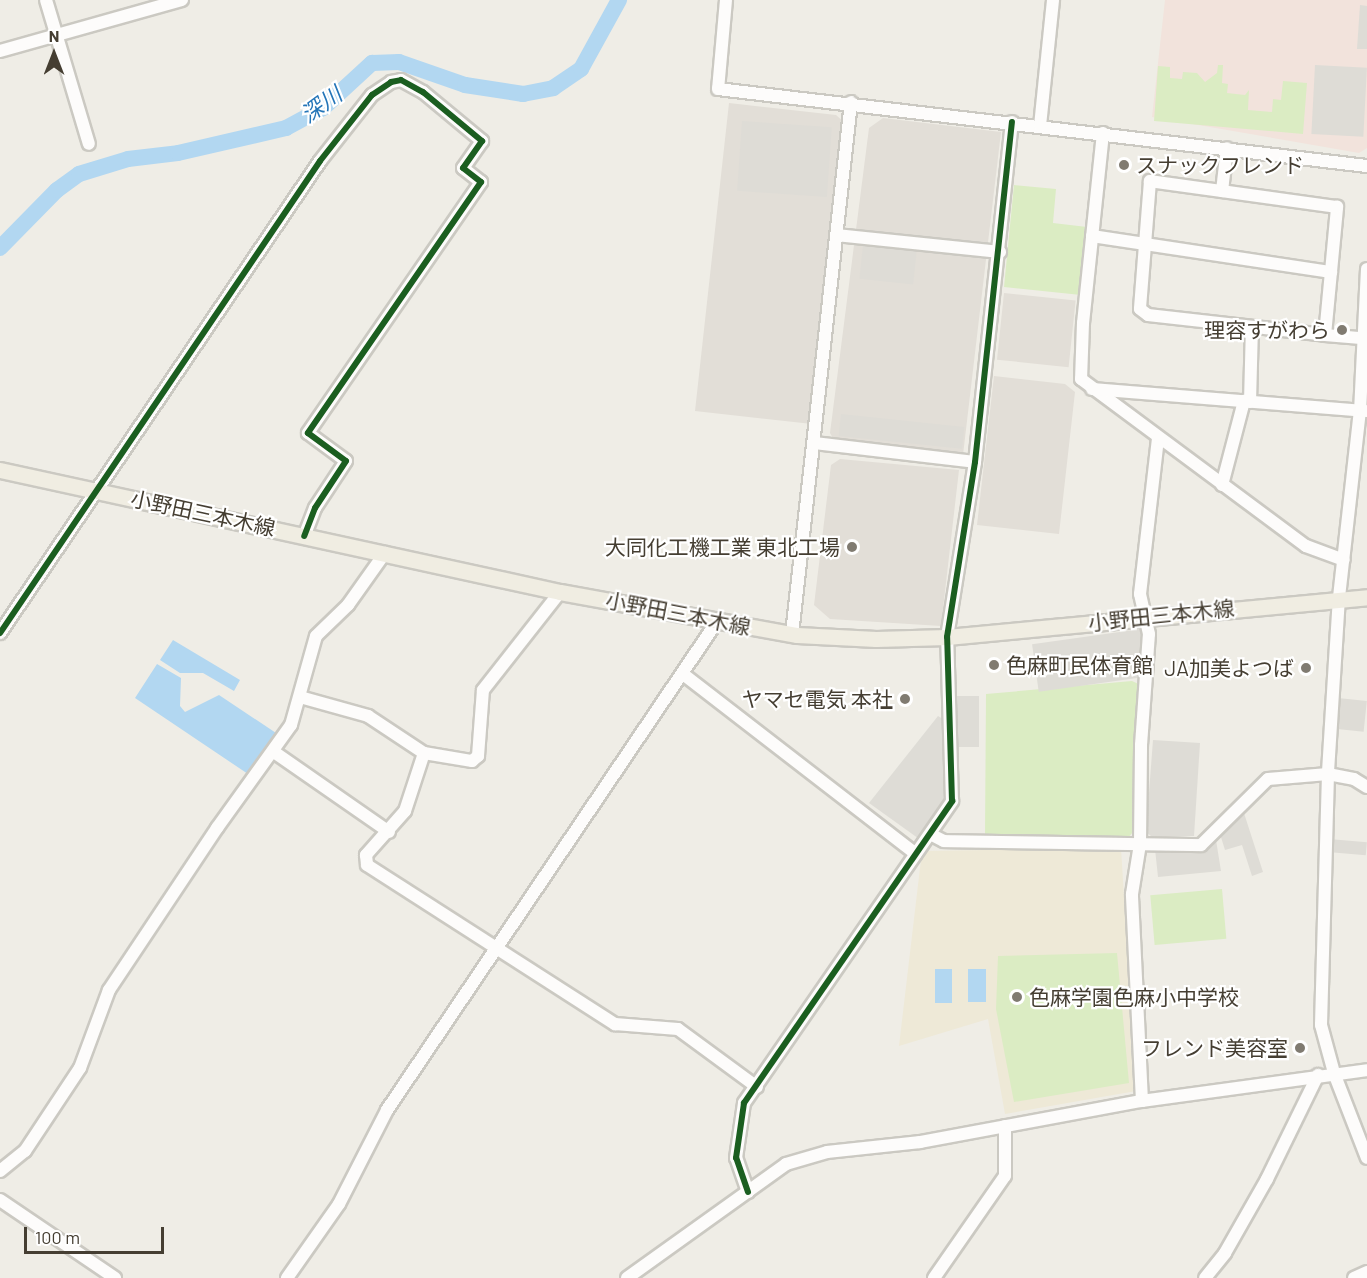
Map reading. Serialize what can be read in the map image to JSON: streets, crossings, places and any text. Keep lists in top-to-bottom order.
{
  "streets": {
    "main road": ["小野田三本木線"]
  },
  "water": ["深川"],
  "places": [
    "スナックフレンド",
    "理容すがわら",
    "大同化工機工業 東北工場",
    "色麻町民体育館",
    "JA加美よつば",
    "ヤマセ電気 本社",
    "色麻学園色麻小中学校",
    "フレンド美容室"
  ],
  "scale_bar": "100 m",
  "north": "top"
}
